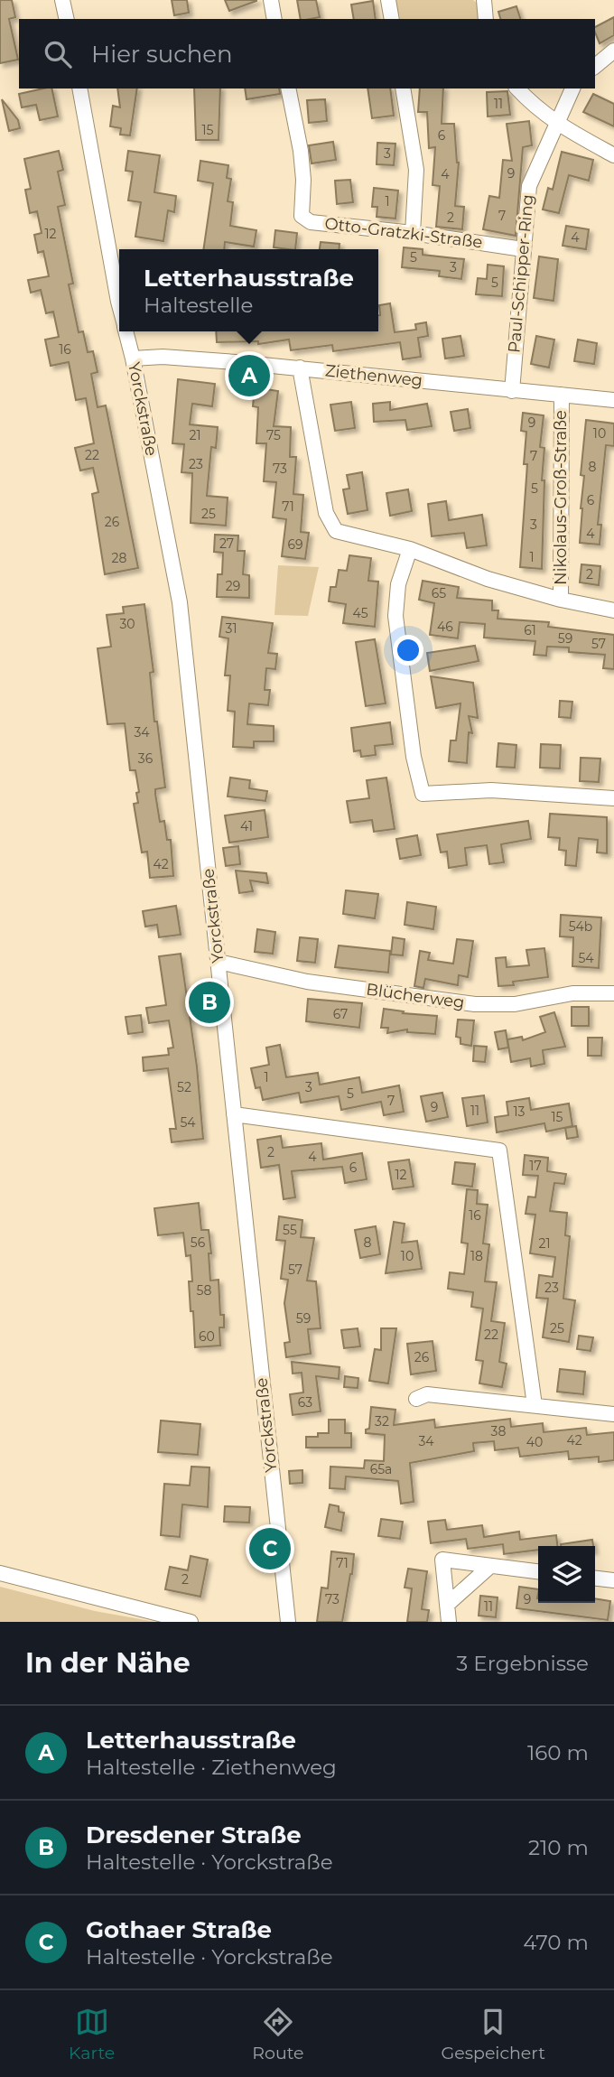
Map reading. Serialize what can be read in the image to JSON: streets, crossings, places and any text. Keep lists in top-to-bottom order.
{
  "streets": {
    "street": [
      "Otto-Gratzki-Straße",
      "Paul-Schipper-Ring",
      "Ziethenweg",
      "Yorckstraße",
      "Nikolaus-Groß-Straße",
      "Blücherweg"
    ]
  },
  "crossings": [
    ["Otto-Gratzki-Straße", "Paul-Schipper-Ring"],
    ["Paul-Schipper-Ring", "Ziethenweg"],
    ["Ziethenweg", "Yorckstraße"],
    ["Ziethenweg", "Nikolaus-Groß-Straße"],
    ["Yorckstraße", "Blücherweg"]
  ],
  "house_numbers": [
    "11",
    "15",
    "6",
    "3",
    "9",
    "4",
    "1",
    "7",
    "2",
    "12",
    "4",
    "5",
    "3",
    "5",
    "16",
    "9",
    "10",
    "21",
    "75",
    "22",
    "7",
    "23",
    "8",
    "73",
    "5",
    "6",
    "71",
    "25",
    "26",
    "3",
    "4",
    "27",
    "69",
    "1",
    "28",
    "2",
    "29",
    "65",
    "45",
    "30",
    "46",
    "31",
    "61",
    "59",
    "57",
    "34",
    "36",
    "41",
    "42",
    "54b",
    "54",
    "67",
    "1",
    "52",
    "3",
    "5",
    "7",
    "9",
    "11",
    "13",
    "15",
    "54",
    "2",
    "4",
    "17",
    "6",
    "12",
    "16",
    "55",
    "56",
    "8",
    "21",
    "10",
    "18",
    "57",
    "23",
    "58",
    "59",
    "25",
    "22",
    "60",
    "26",
    "63",
    "32",
    "38",
    "42",
    "34",
    "40",
    "65a",
    "71",
    "2",
    "73",
    "9",
    "11"
  ],
  "page": {
    "search": "Hier suchen",
    "popup": ["Letterhausstraße", "Haltestelle"],
    "pins": ["A", "B", "C"],
    "heading": ["In der Nähe", "3 Ergebnisse"],
    "list": [
      {
        "mark": "A",
        "name": "Letterhausstraße",
        "note": "Haltestelle · Ziethenweg",
        "value": "160 m"
      },
      {
        "mark": "B",
        "name": "Dresdener Straße",
        "note": "Haltestelle · Yorckstraße",
        "value": "210 m"
      },
      {
        "mark": "C",
        "name": "Gothaer Straße",
        "note": "Haltestelle · Yorckstraße",
        "value": "470 m"
      }
    ],
    "nav": ["Karte", "Route", "Gespeichert"]
  }
}
